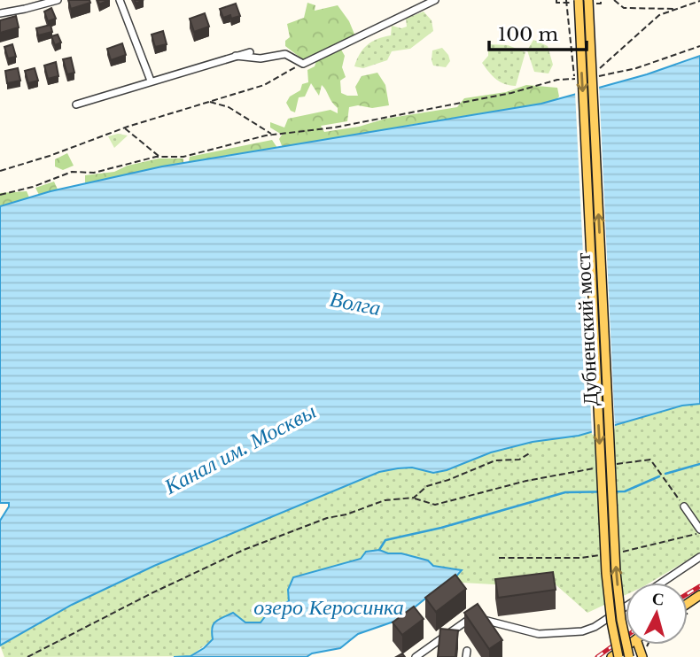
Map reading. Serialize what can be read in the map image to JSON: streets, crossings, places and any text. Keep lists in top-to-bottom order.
{
  "streets": {
    "main road": ["Дубненский мост"]
  },
  "water": ["Волга", "Канал им. Москвы", "озеро Керосинка"],
  "scale_bar": "100 m",
  "north": "top"
}
